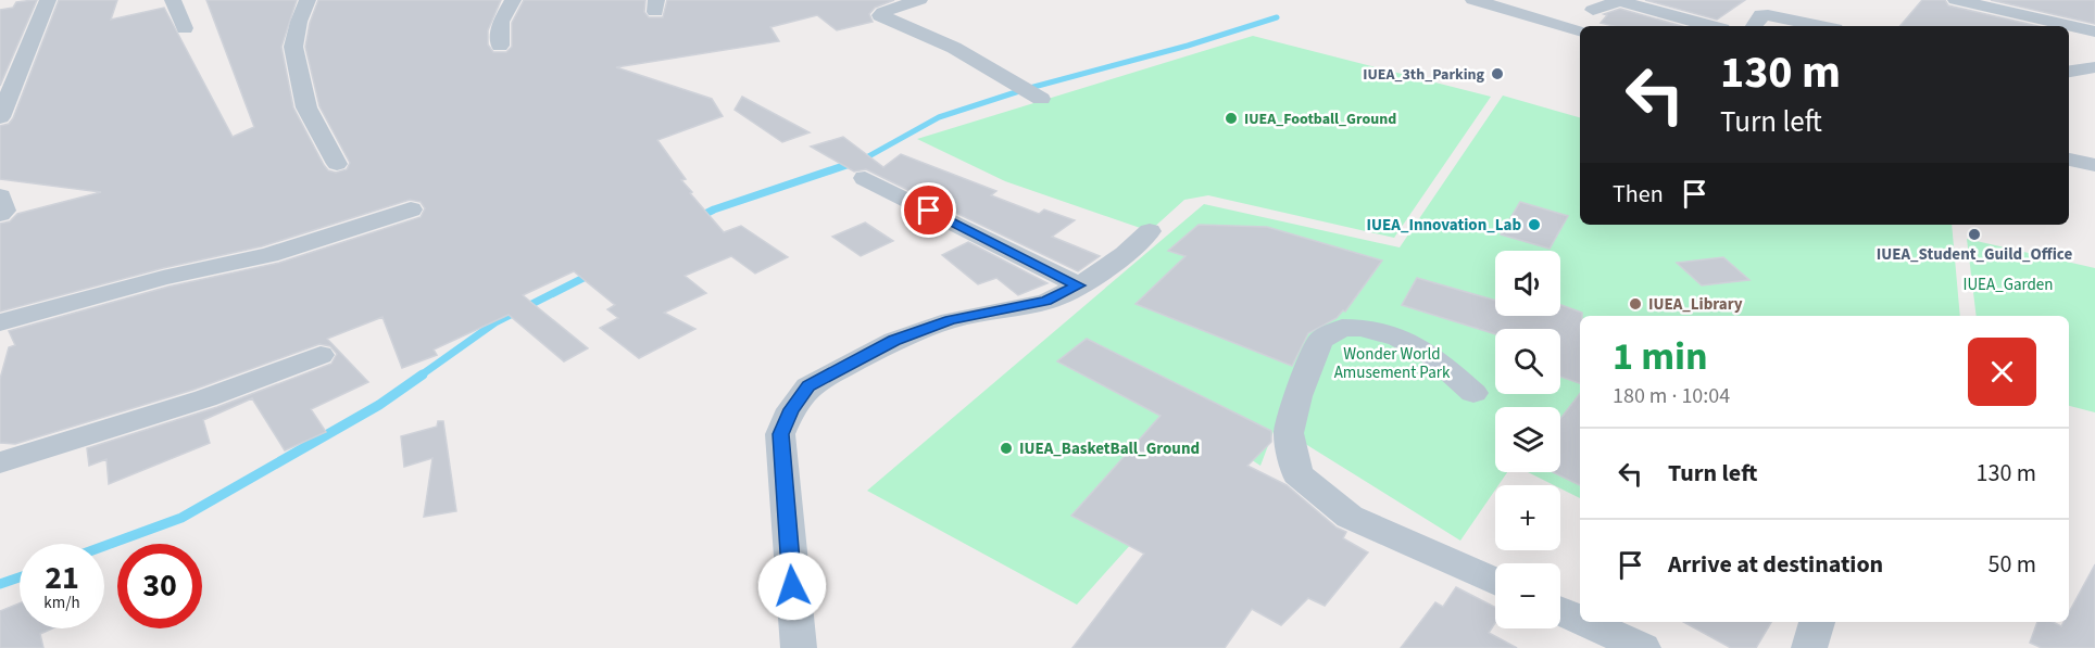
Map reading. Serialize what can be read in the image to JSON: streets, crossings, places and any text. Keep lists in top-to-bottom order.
{
  "parks": ["IUEA_Garden", "Wonder World Amusement Park"],
  "places": [
    "IUEA_3th_Parking",
    "IUEA_Football_Ground",
    "IUEA_Innovation_Lab",
    "IUEA_Student_Guild_Office",
    "IUEA_Library",
    "IUEA_BasketBall_Ground"
  ],
  "page": {
    "turn": ["130 m", "Turn left"],
    "then": "Then",
    "map_buttons": ["+", "−"],
    "heading": ["1 min", "180 m · 10:04"],
    "list": [
      {
        "name": "Turn left",
        "value": "130 m"
      },
      {
        "name": "Arrive at destination",
        "value": "50 m"
      }
    ],
    "speed": "21 km/h",
    "limit": "30"
  }
}
